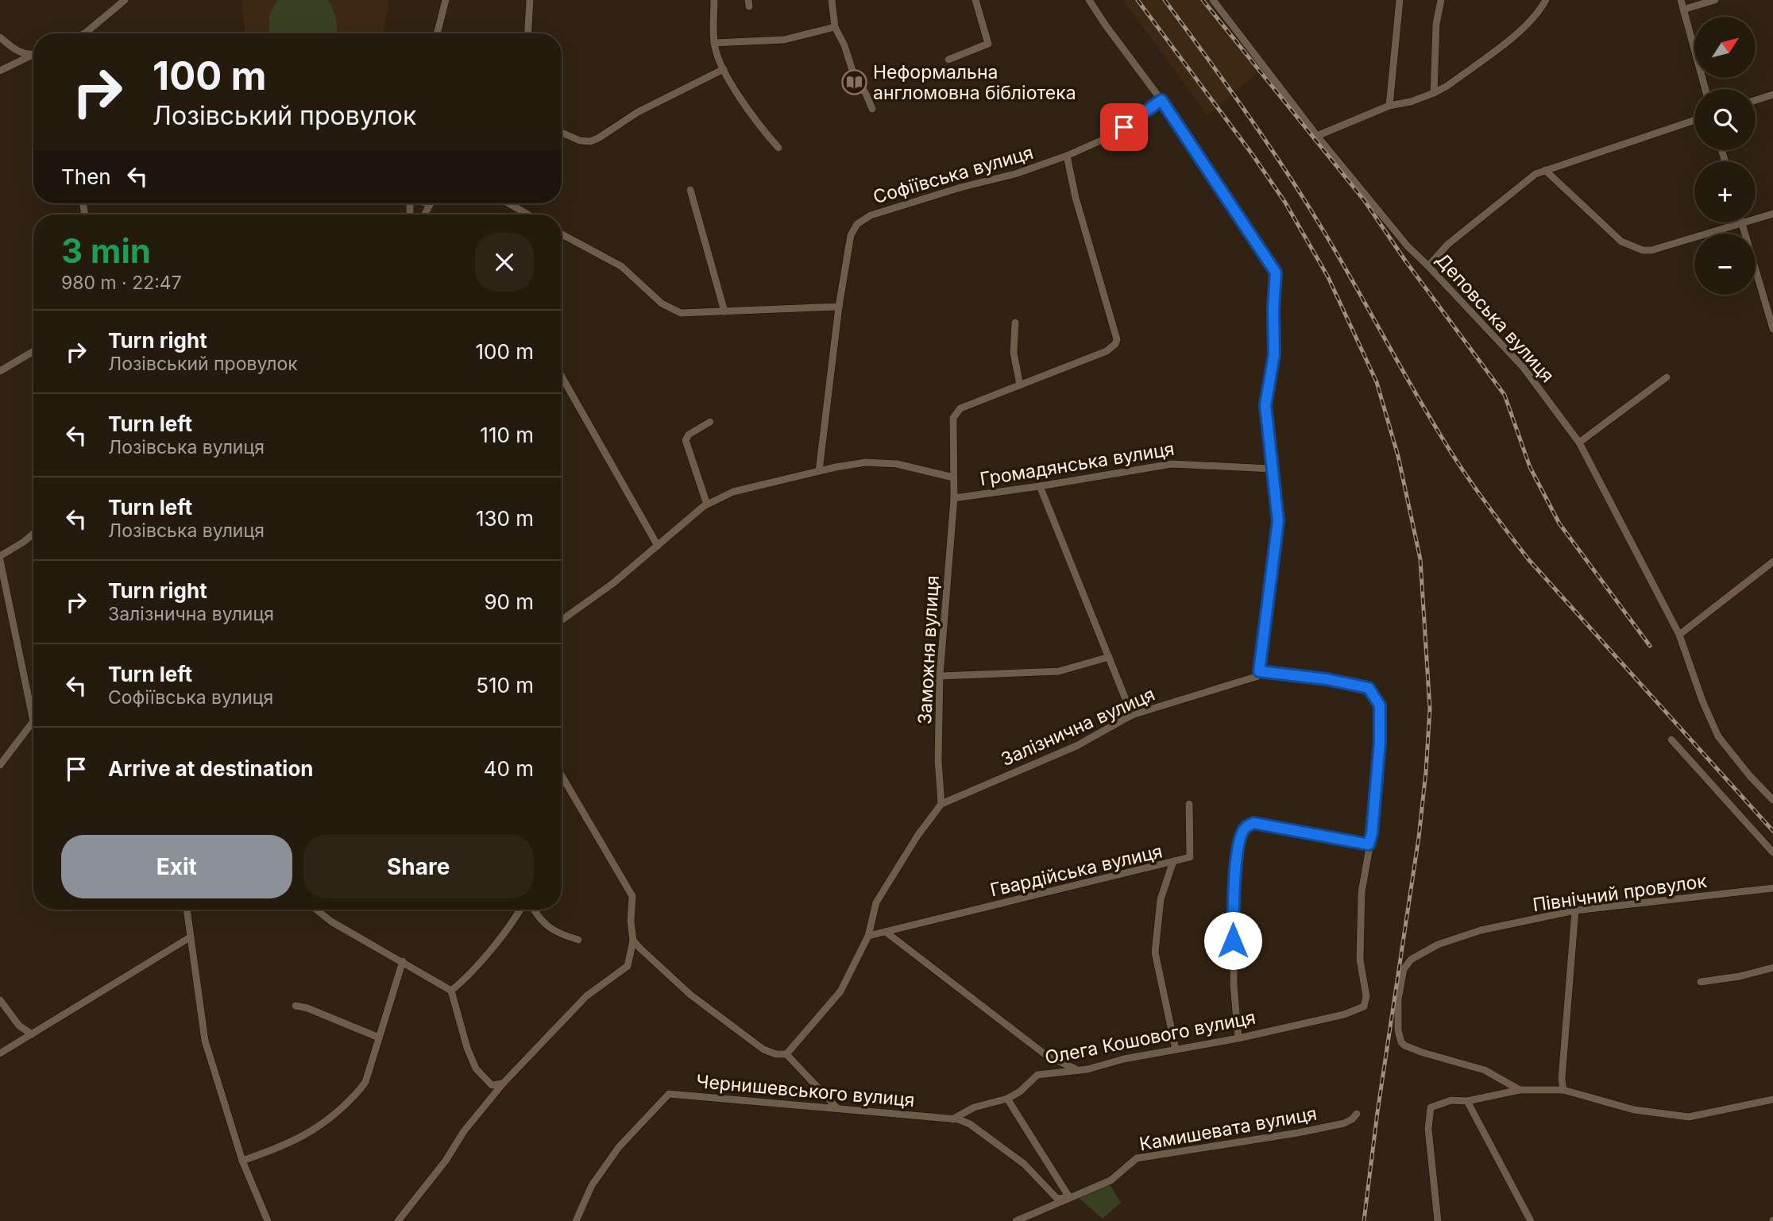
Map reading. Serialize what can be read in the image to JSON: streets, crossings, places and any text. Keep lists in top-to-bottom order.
{
  "streets": {
    "street": [
      "Софіївська вулиця",
      "Деповська вулиця",
      "Громадянська вулиця",
      "Заможня вулиця",
      "Залізнична вулиця",
      "Гвардійська вулиця",
      "Північний провулок",
      "Олега Кошового вулиця",
      "Чернишевського вулиця",
      "Камишевата вулиця"
    ]
  },
  "crossings": [
    ["Софіївська вулиця", "Громадянська вулиця"],
    ["Громадянська вулиця", "Заможня вулиця"],
    ["Заможня вулиця", "Залізнична вулиця"],
    ["Гвардійська вулиця", "Олега Кошового вулиця"],
    ["Олега Кошового вулиця", "Чернишевського вулиця"],
    ["Чернишевського вулиця", "Камишевата вулиця"]
  ],
  "places": {
    "library": ["Неформальна англомовна бібліотека"]
  },
  "north": "top right",
  "page": {
    "map_buttons": ["+", "−"],
    "turn": ["100 m", "Лозівський провулок"],
    "then": "Then",
    "heading": ["3 min", "980 m · 22:47"],
    "list": [
      {
        "name": "Turn right",
        "note": "Лозівський провулок",
        "value": "100 m"
      },
      {
        "name": "Turn left",
        "note": "Лозівська вулиця",
        "value": "110 m"
      },
      {
        "name": "Turn left",
        "note": "Лозівська вулиця",
        "value": "130 m"
      },
      {
        "name": "Turn right",
        "note": "Залізнична вулиця",
        "value": "90 m"
      },
      {
        "name": "Turn left",
        "note": "Софіївська вулиця",
        "value": "510 m"
      },
      {
        "name": "Arrive at destination",
        "value": "40 m"
      }
    ],
    "buttons": ["Exit", "Share"]
  }
}
